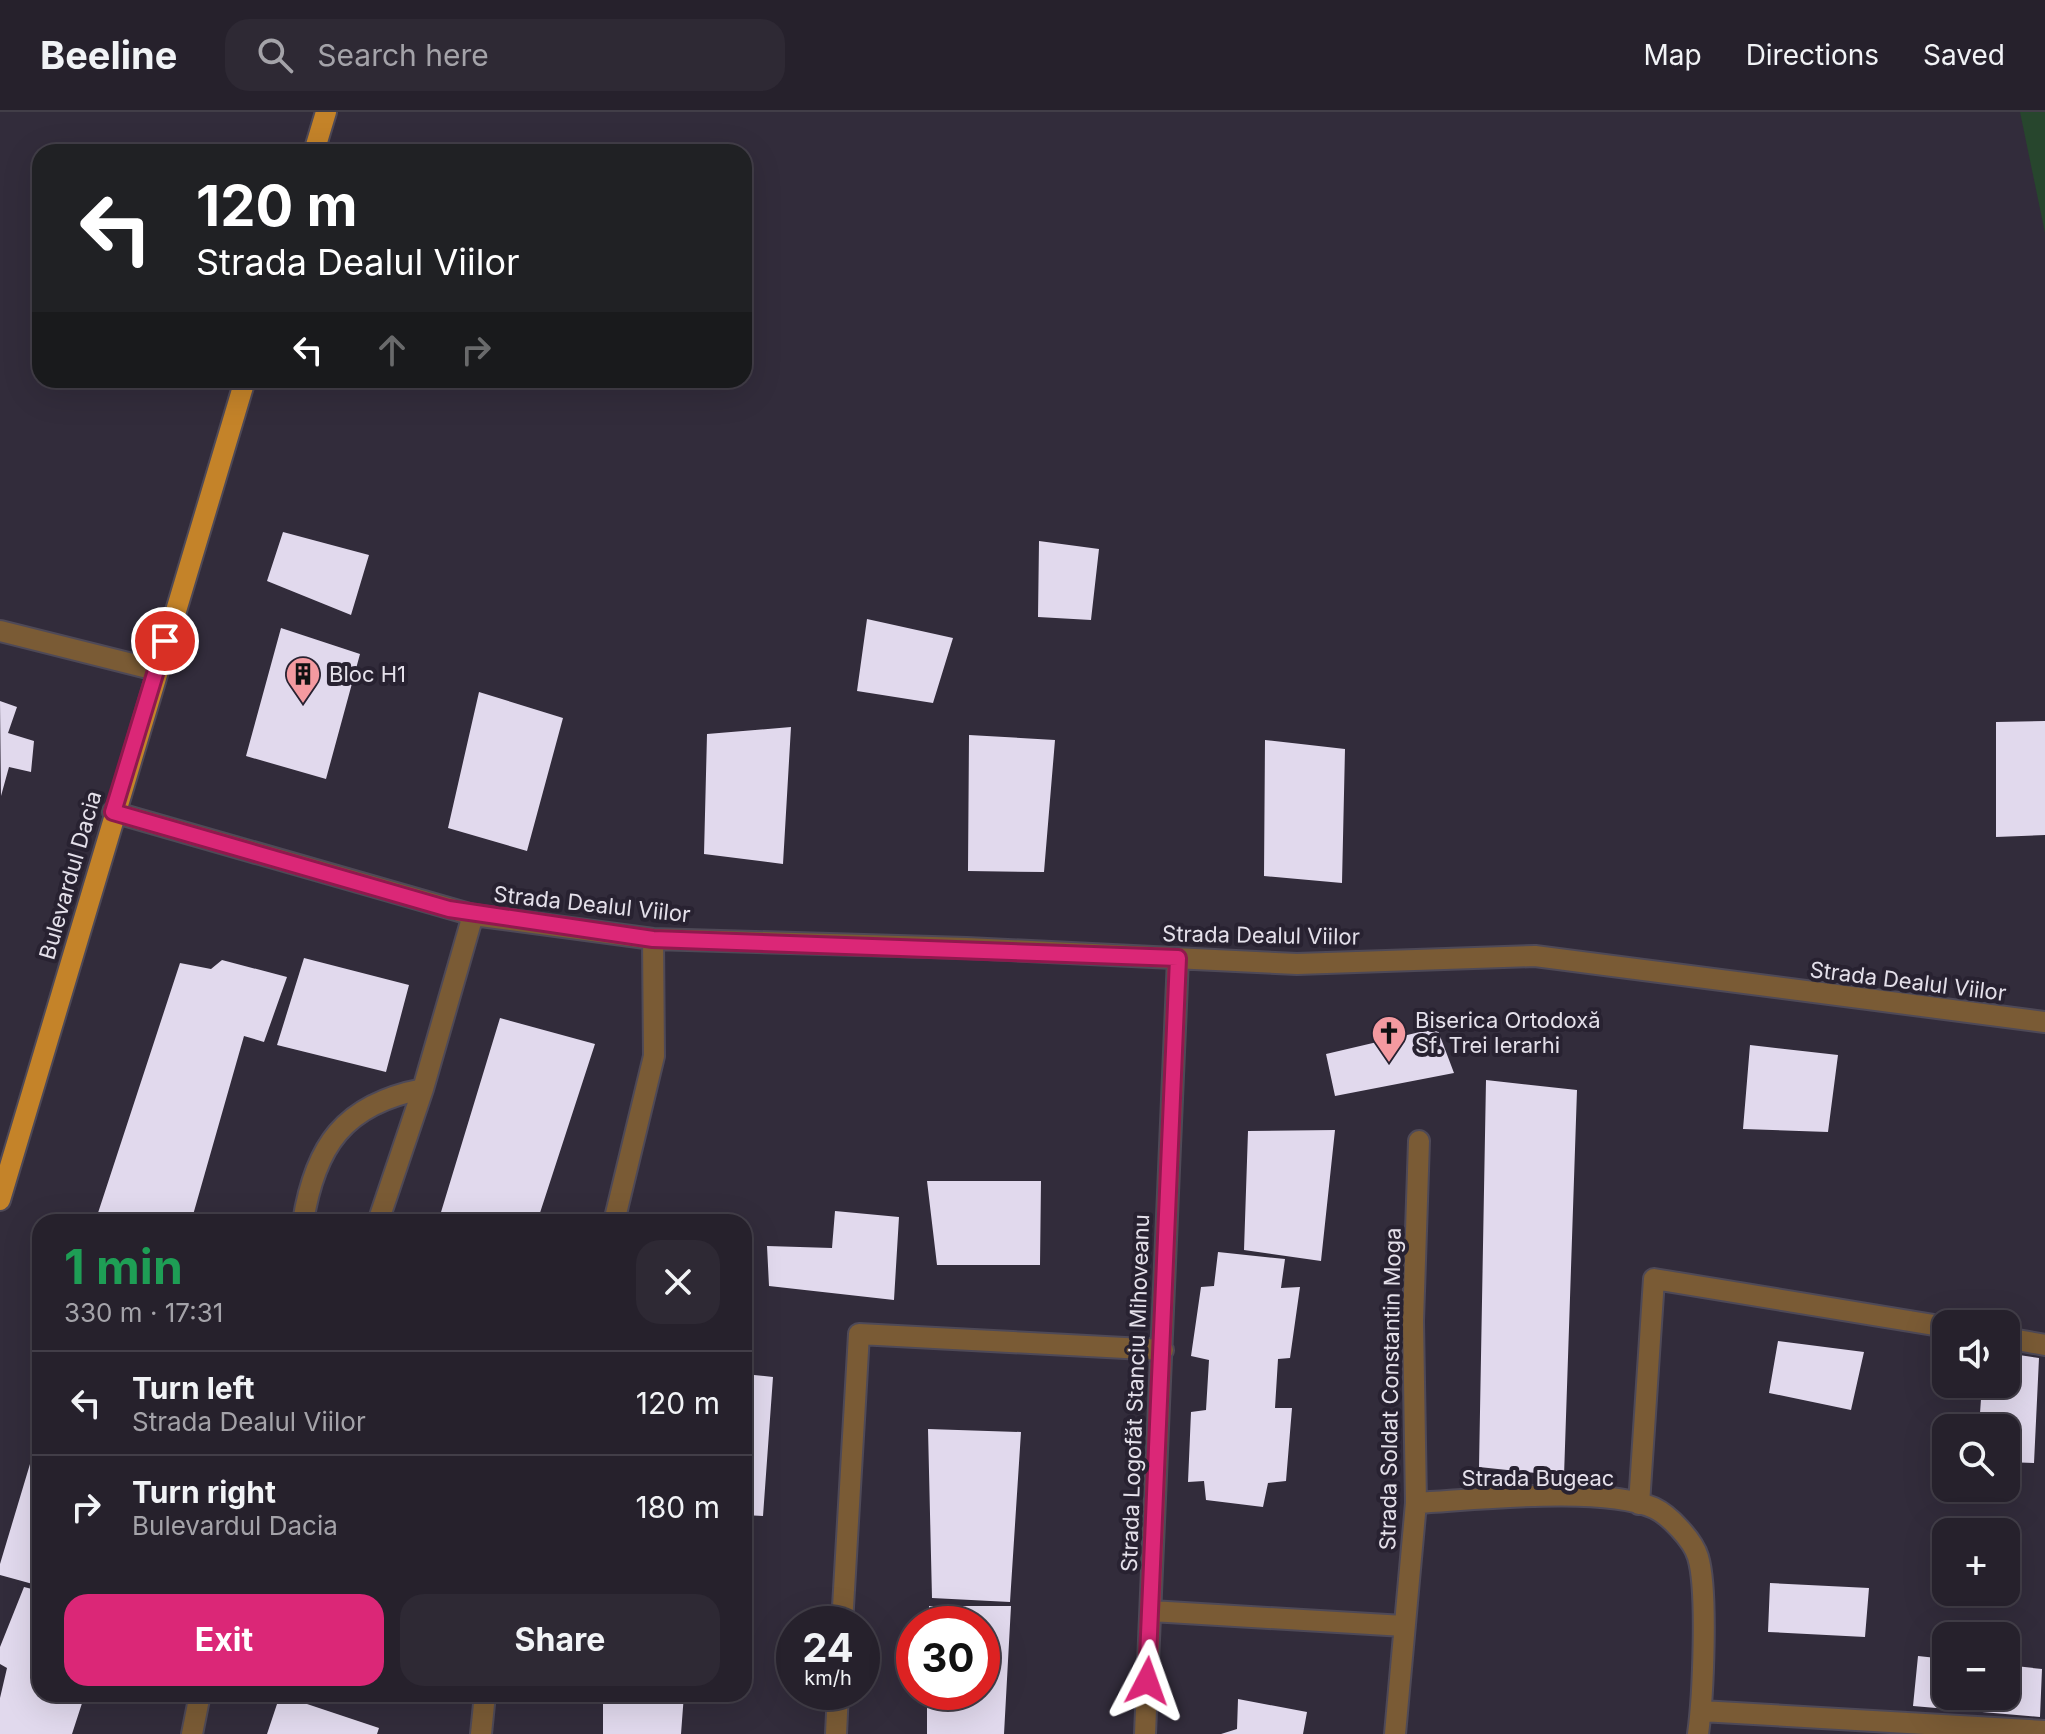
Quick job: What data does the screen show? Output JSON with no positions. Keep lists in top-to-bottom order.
{
  "streets": {
    "main road": ["Bulevardul Dacia"],
    "street": [
      "Strada Dealul Viilor",
      "Strada Soldat Constantin Moga",
      "Strada Logofăt Stanciu Mihoveanu",
      "Strada Bugeac"
    ]
  },
  "crossings": [
    ["Bulevardul Dacia", "Strada Dealul Viilor"],
    ["Strada Dealul Viilor", "Strada Logofăt Stanciu Mihoveanu"],
    ["Strada Soldat Constantin Moga", "Strada Bugeac"]
  ],
  "places": {
    "building": ["Bloc H1"],
    "church": ["Biserica Ortodoxă Sf. Trei Ierarhi"]
  },
  "page": {
    "header": "Beeline",
    "search": "Search here",
    "nav": ["Map", "Directions", "Saved"],
    "turn": ["120 m", "Strada Dealul Viilor"],
    "heading": ["1 min", "330 m · 17:31"],
    "map_buttons": ["+", "−"],
    "list": [
      {
        "name": "Turn left",
        "note": "Strada Dealul Viilor",
        "value": "120 m"
      },
      {
        "name": "Turn right",
        "note": "Bulevardul Dacia",
        "value": "180 m"
      }
    ],
    "buttons": ["Exit", "Share"],
    "speed": "24 km/h",
    "limit": "30"
  }
}
